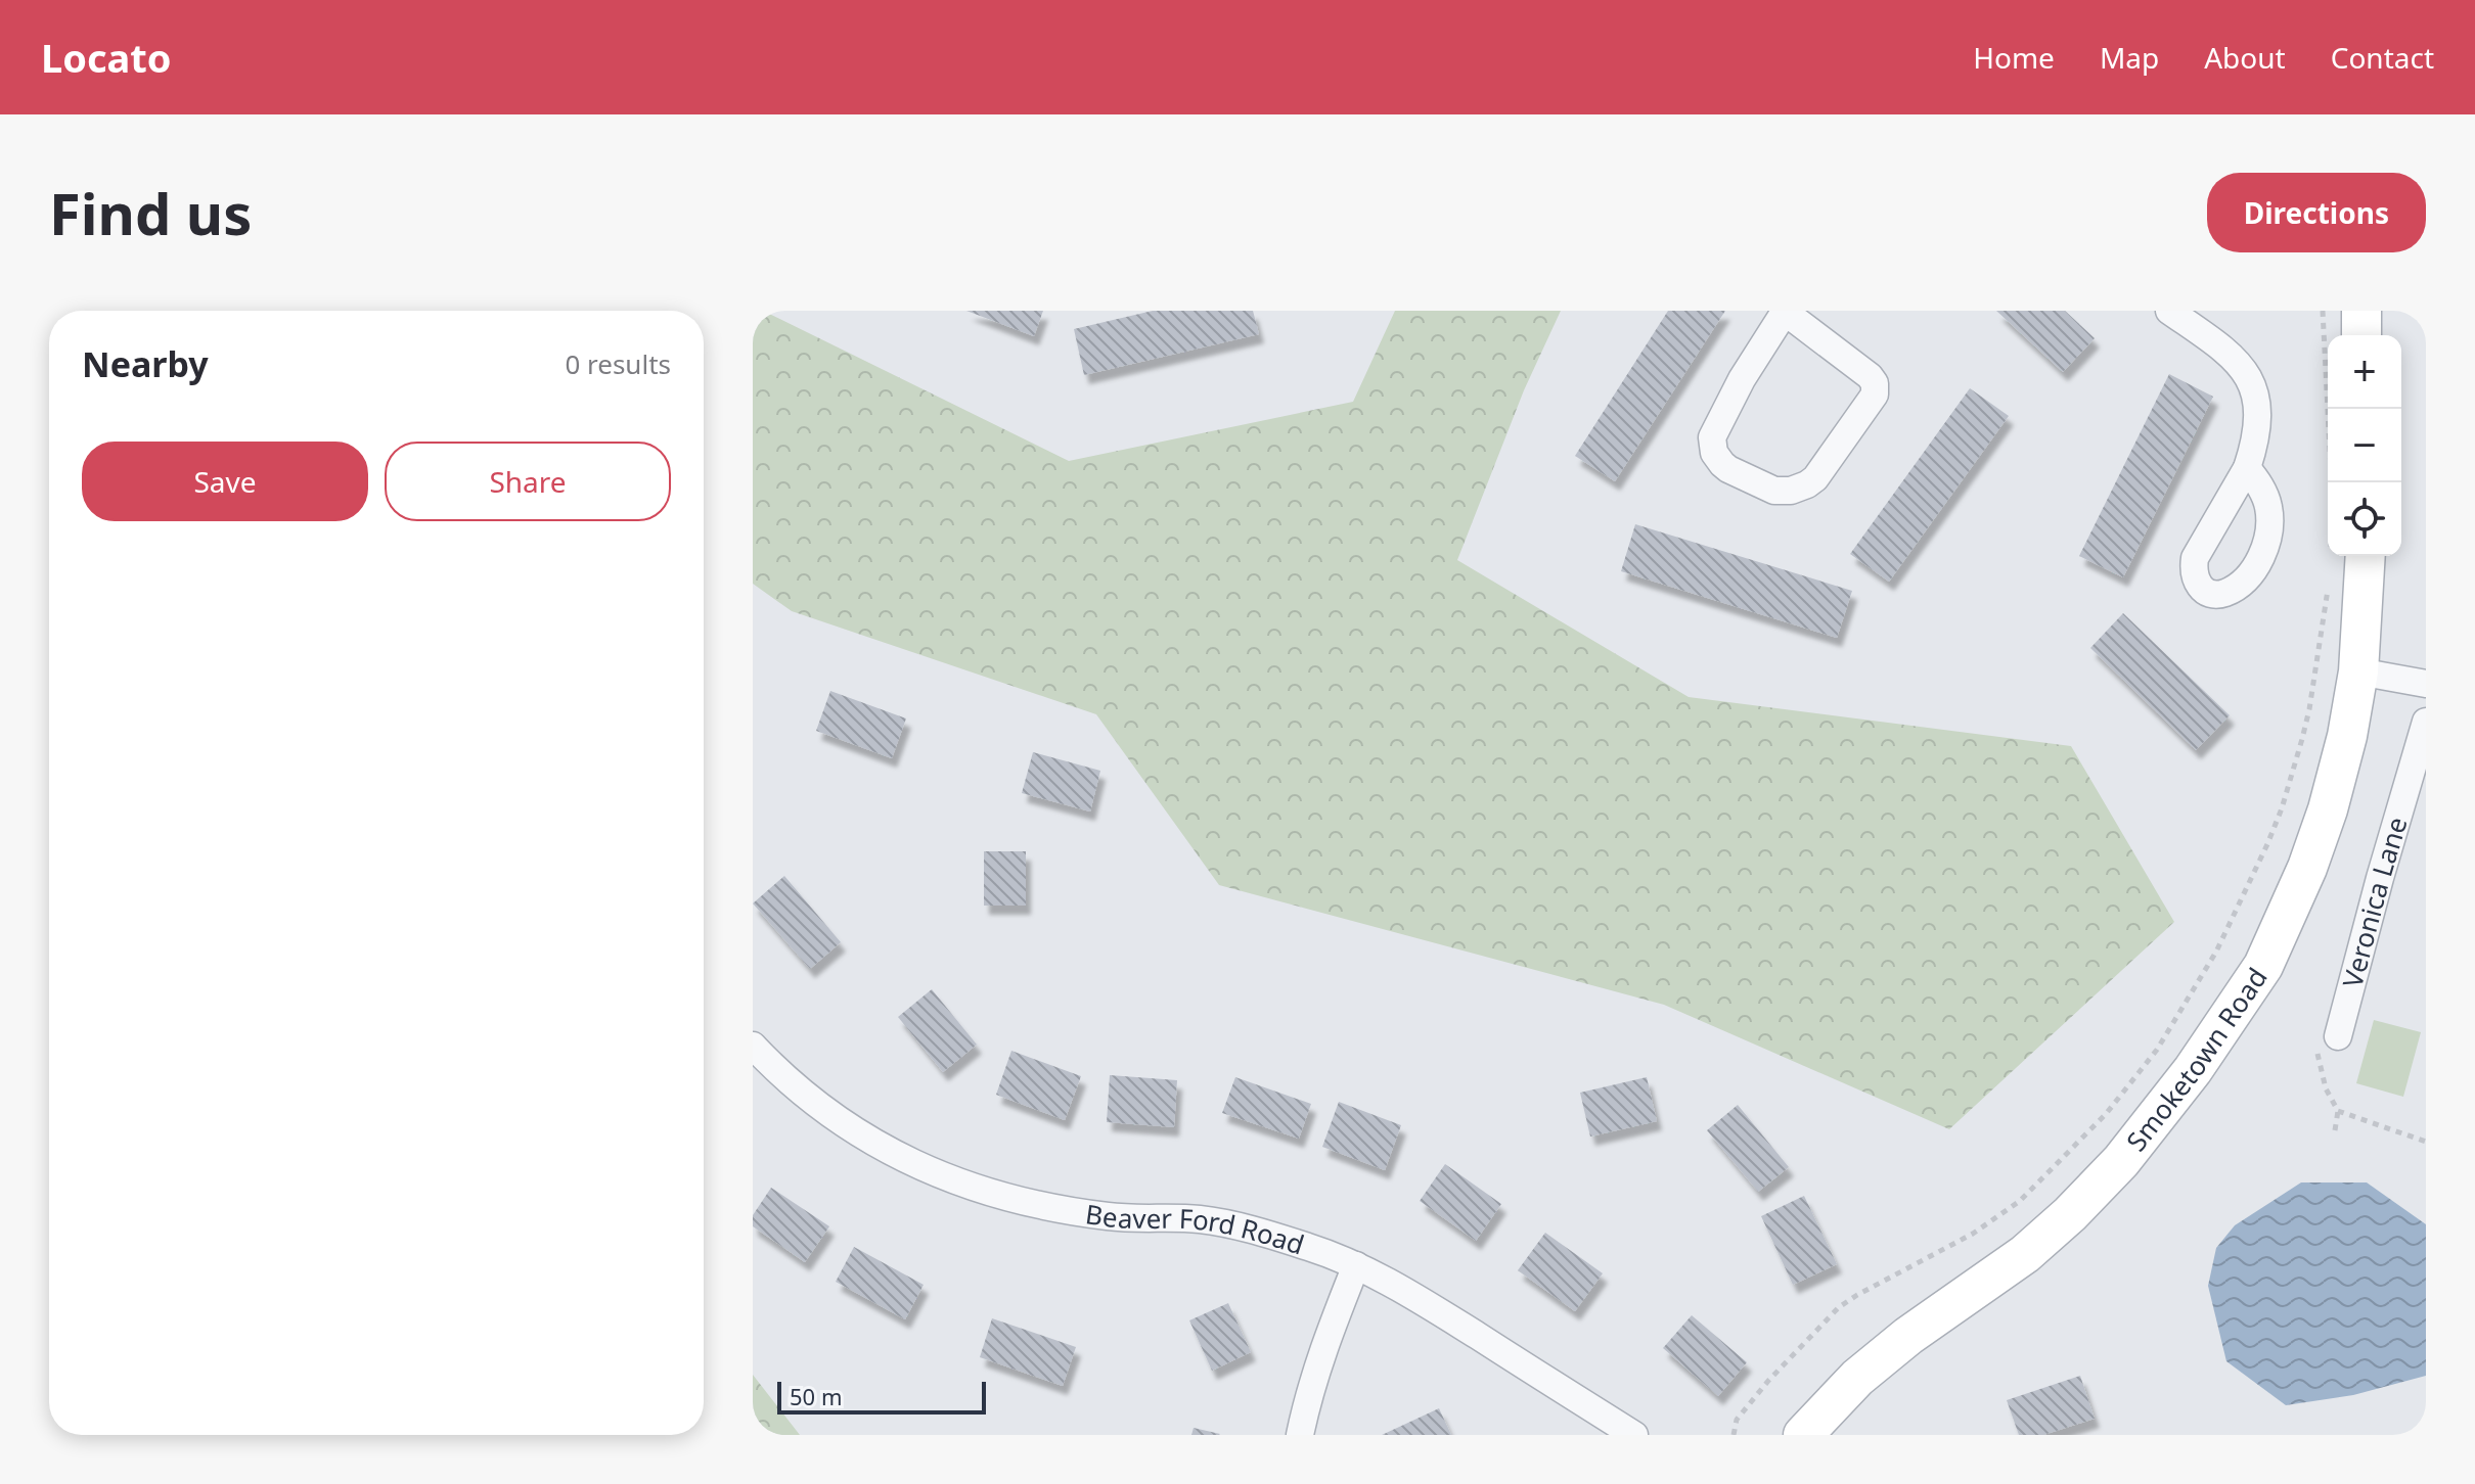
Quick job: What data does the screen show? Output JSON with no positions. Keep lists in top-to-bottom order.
{
  "streets": {
    "main road": ["Smoketown Road"],
    "street": ["Veronica Lane", "Beaver Ford Road"]
  },
  "scale_bar": "50 m",
  "page": {
    "header": "Locato",
    "nav": [
      "Home",
      "Map",
      "About",
      "Contact"
    ],
    "buttons": [
      "Directions",
      ["Save", "Share"]
    ],
    "title": "Find us",
    "heading": ["Nearby", "0 results"],
    "map_buttons": ["+", "−"],
    "scale": "50 m"
  }
}
